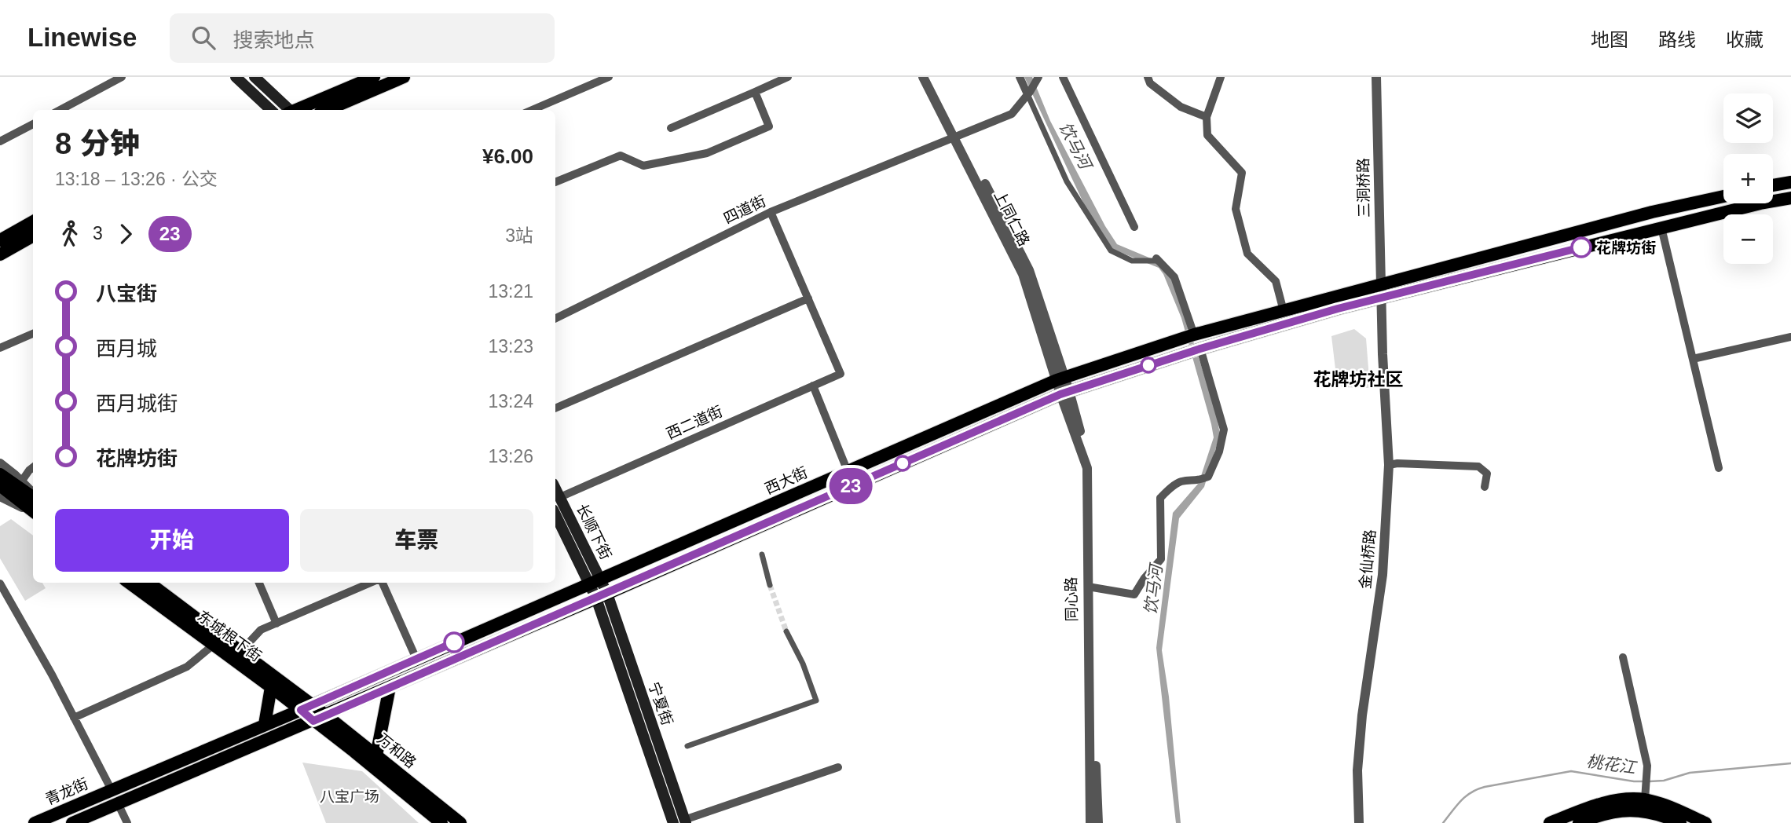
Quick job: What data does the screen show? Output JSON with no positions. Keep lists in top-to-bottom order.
{
  "streets": {
    "main road": [
      "西大街",
      "长顺下街",
      "东城根下街",
      "宁夏街",
      "万和路",
      "青龙街"
    ],
    "street": [
      "三洞桥路",
      "四道街",
      "上同仁路",
      "西二道街",
      "金仙桥路",
      "同心路"
    ]
  },
  "crossings": [
    ["三洞桥路", "西大街"],
    ["三洞桥路", "金仙桥路"],
    ["四道街", "上同仁路"],
    ["上同仁路", "西大街"],
    ["上同仁路", "同心路"],
    ["西二道街", "长顺下街"],
    ["西大街", "长顺下街"],
    ["西大街", "金仙桥路"],
    ["西大街", "同心路"],
    ["西大街", "东城根下街"],
    ["西大街", "宁夏街"],
    ["西大街", "万和路"],
    ["西大街", "青龙街"],
    ["长顺下街", "宁夏街"],
    ["东城根下街", "万和路"],
    ["东城根下街", "青龙街"],
    ["万和路", "青龙街"]
  ],
  "districts": ["花牌坊社区"],
  "water": ["饮马河", "桃花江"],
  "parks": ["八宝广场"],
  "places": ["花牌坊街"],
  "lines": ["bus line 23"],
  "page": {
    "header": "Linewise",
    "search": "搜索地点",
    "nav": ["地图", "路线", "收藏"],
    "on_map": "23",
    "map_buttons": ["+", "−"],
    "heading": ["8 分钟", "13:18 – 13:26 · 公交", "¥6.00"],
    "legs": ["3", "23", "3站"],
    "list": [
      {
        "name": "八宝街",
        "value": "13:21"
      },
      {
        "name": "西月城",
        "value": "13:23"
      },
      {
        "name": "西月城街",
        "value": "13:24"
      },
      {
        "name": "花牌坊街",
        "value": "13:26"
      }
    ],
    "buttons": ["开始", "车票"]
  }
}
